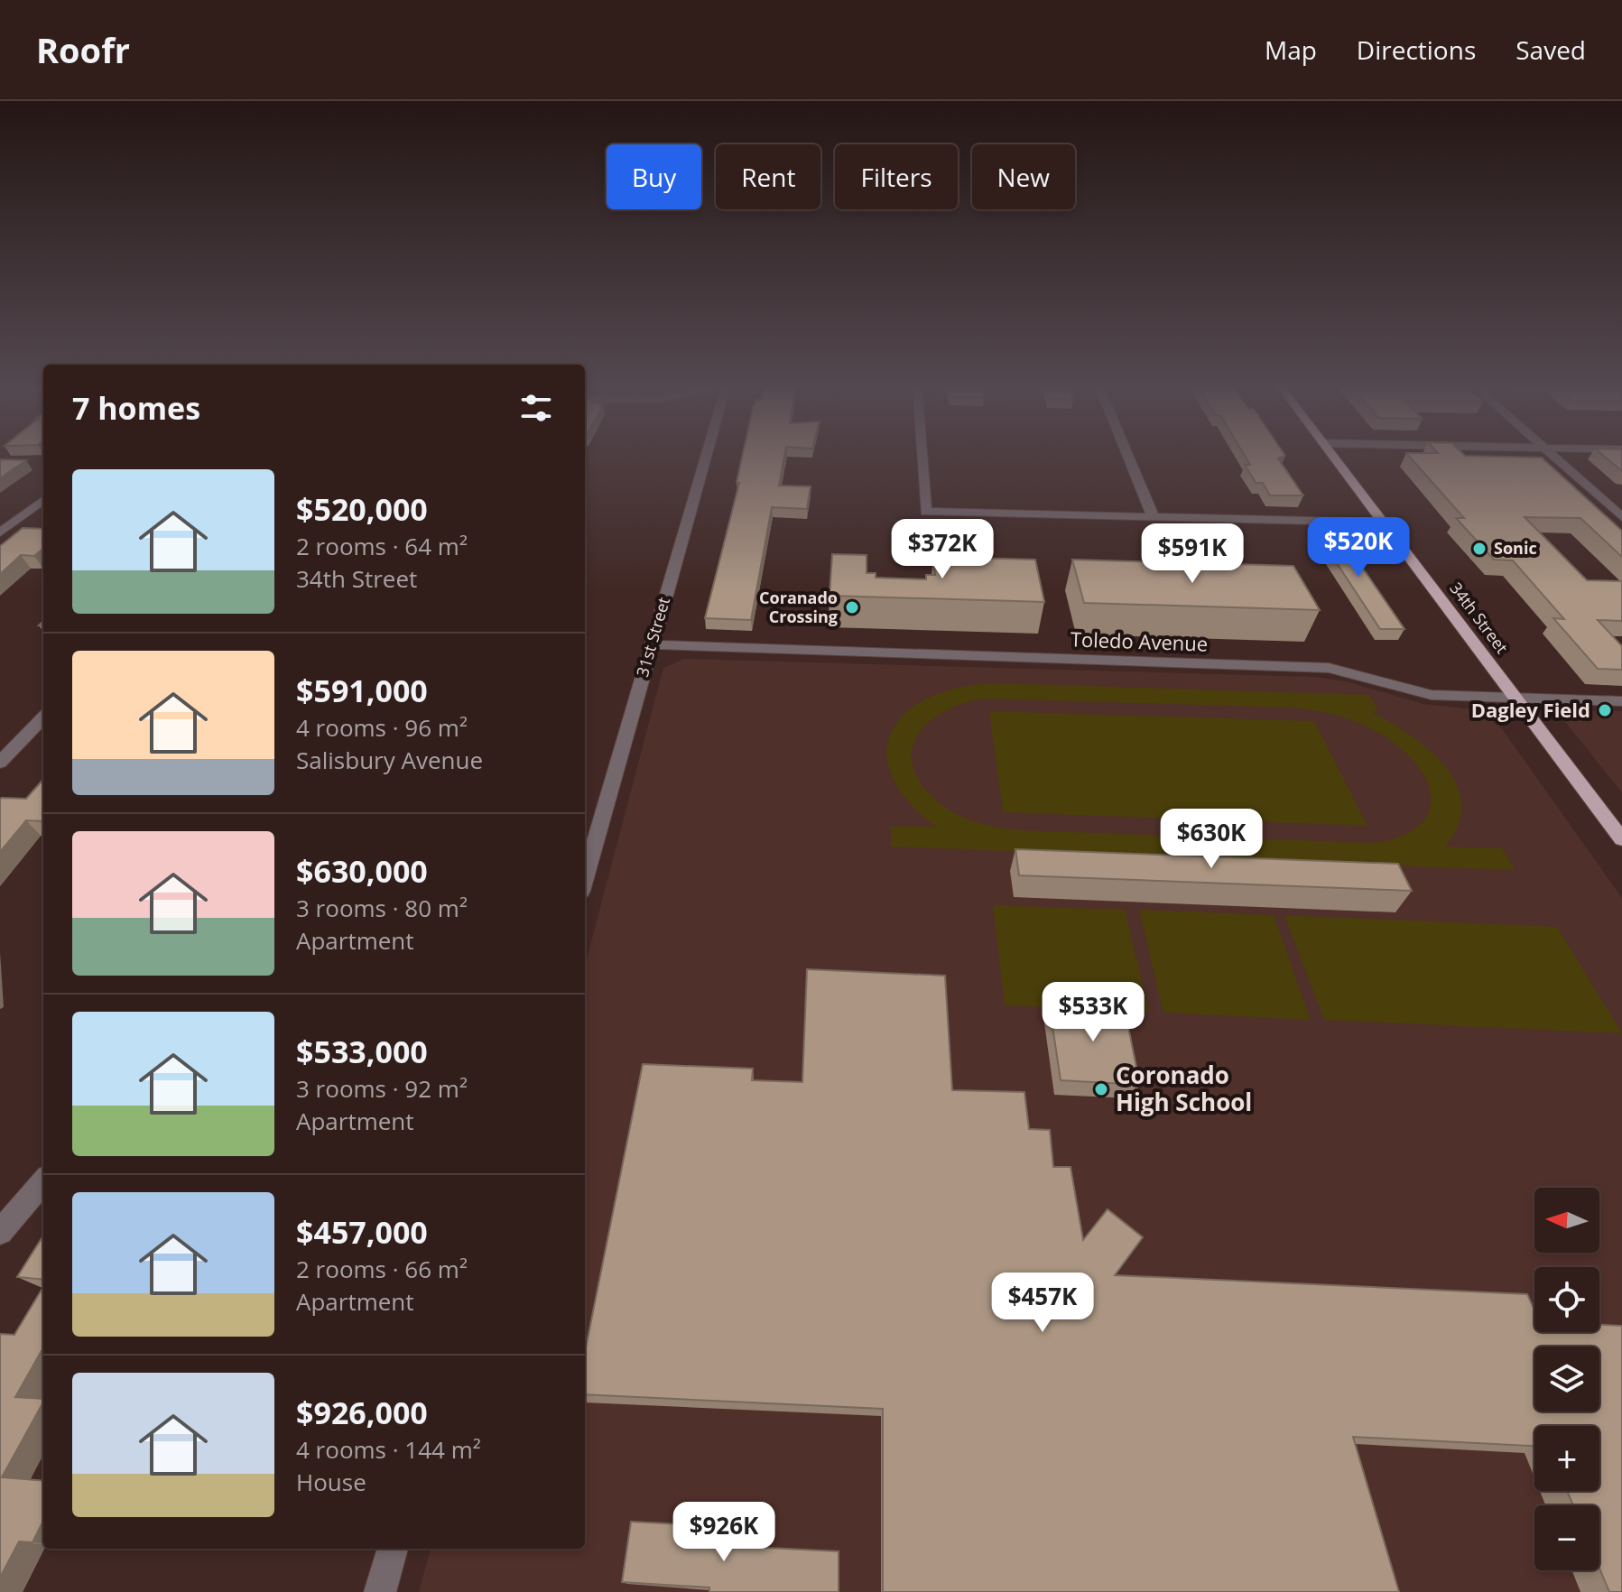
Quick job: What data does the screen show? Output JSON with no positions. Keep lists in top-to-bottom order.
{
  "streets": {
    "main road": ["34th Street"],
    "street": ["31st Street", "Toledo Avenue"]
  },
  "crossings": [
    ["34th Street", "Toledo Avenue"],
    ["31st Street", "Toledo Avenue"]
  ],
  "places": [
    "Sonic",
    "Coranado Crossing",
    "Dagley Field",
    "Coronado High School"
  ],
  "north": "left",
  "page": {
    "header": "Roofr",
    "nav": ["Map", "Directions", "Saved"],
    "chip": [
      "Buy",
      "Rent",
      "Filters",
      "New"
    ],
    "heading": "7 homes",
    "list": [
      {
        "name": "$520,000",
        "note": "2 rooms · 64 m² · 34th Street"
      },
      {
        "name": "$591,000",
        "note": "4 rooms · 96 m² · Salisbury Avenue"
      },
      {
        "name": "$630,000",
        "note": "3 rooms · 80 m² · Apartment"
      },
      {
        "name": "$533,000",
        "note": "3 rooms · 92 m² · Apartment"
      },
      {
        "name": "$457,000",
        "note": "2 rooms · 66 m² · Apartment"
      },
      {
        "name": "$926,000",
        "note": "4 rooms · 144 m² · House"
      }
    ],
    "price": [
      "$520K",
      "$372K",
      "$591K",
      "$630K",
      "$533K",
      "$457K",
      "$926K"
    ],
    "map_buttons": ["+", "−"]
  }
}
